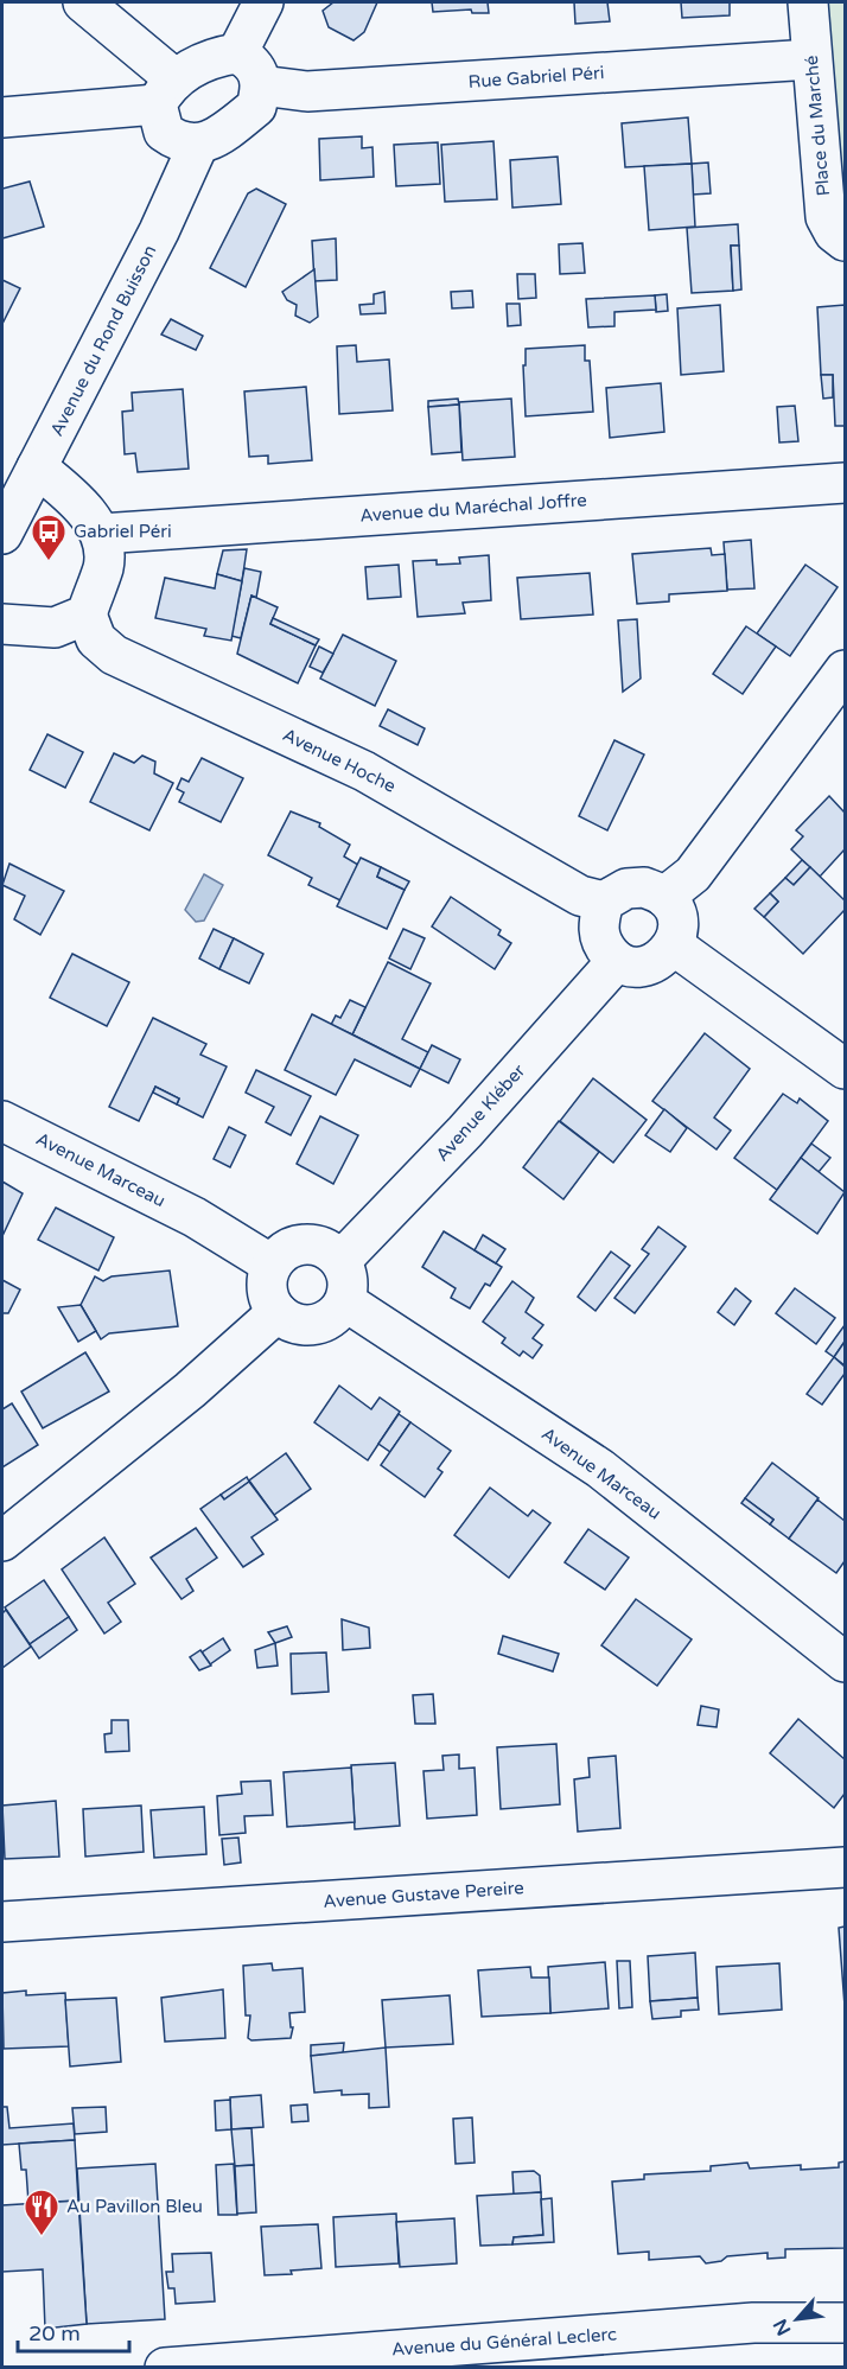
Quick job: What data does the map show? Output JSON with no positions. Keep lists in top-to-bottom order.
{
  "streets": {
    "street": [
      "Rue Gabriel Péri",
      "Place du Marché",
      "Avenue du Rond Buisson",
      "Avenue du Maréchal Joffre",
      "Avenue Hoche",
      "Avenue Kléber",
      "Avenue Marceau",
      "Avenue Gustave Pereire",
      "Avenue du Général Leclerc"
    ]
  },
  "crossings": [
    ["Rue Gabriel Péri", "Place du Marché"],
    ["Rue Gabriel Péri", "Avenue du Rond Buisson"],
    ["Avenue Hoche", "Avenue Kléber"],
    ["Avenue Kléber", "Avenue Marceau"]
  ],
  "places": {
    "bus stop": ["Gabriel Péri"],
    "restaurant": ["Au Pavillon Bleu"]
  },
  "scale_bar": "20 m",
  "north": "bottom left"
}
